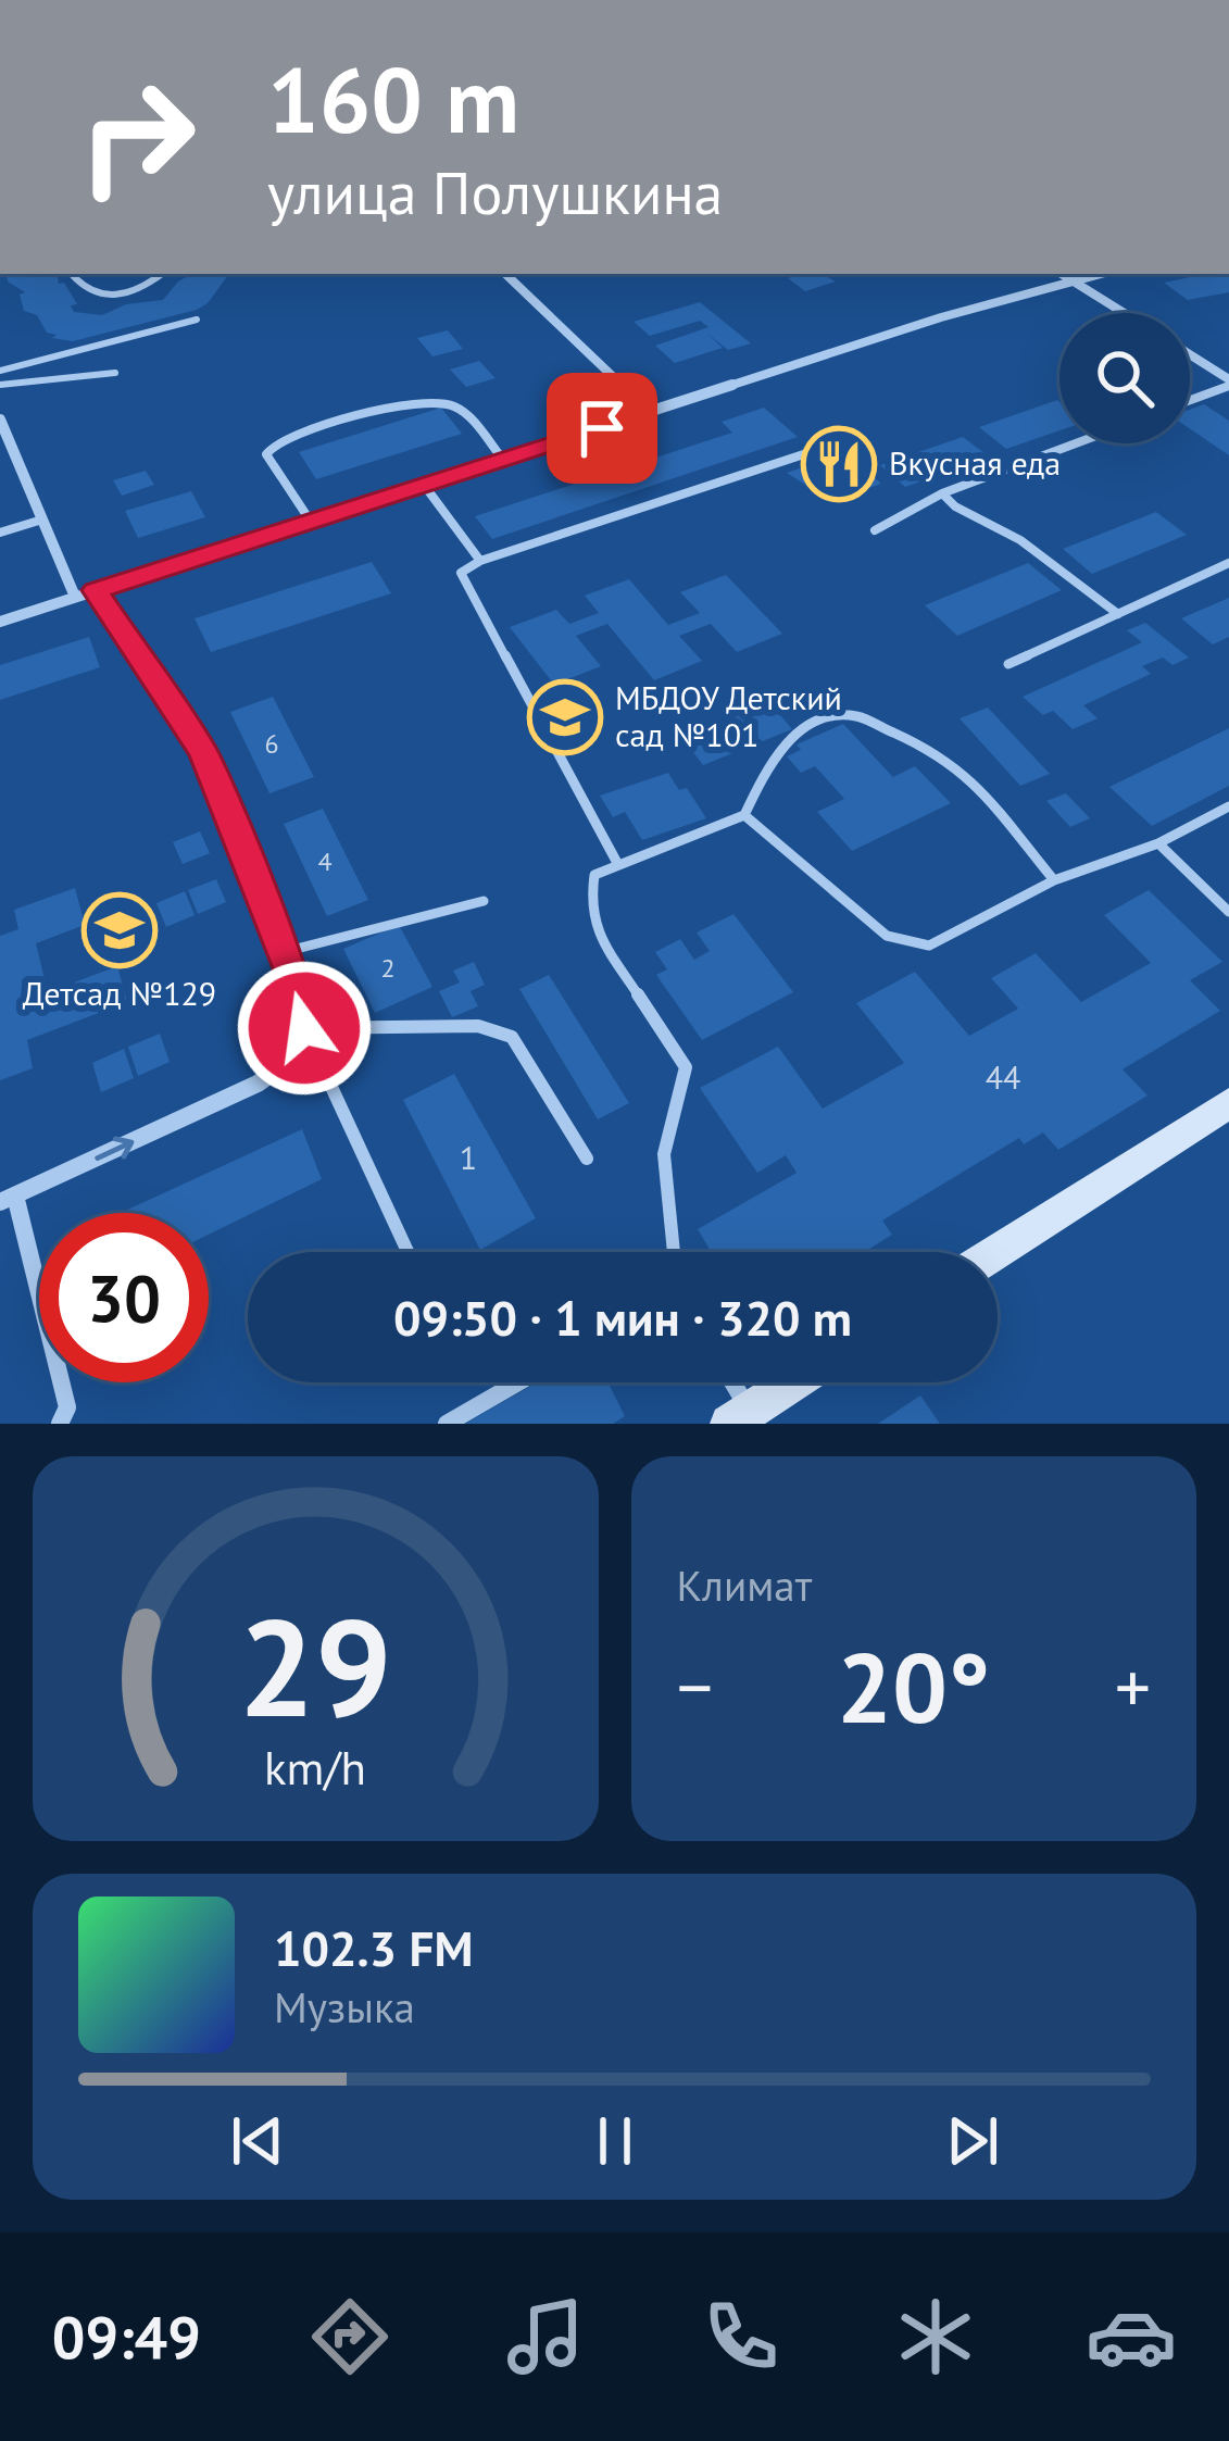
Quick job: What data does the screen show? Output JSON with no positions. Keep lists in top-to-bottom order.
{
  "places": {
    "restaurant": ["Вкусная еда"],
    "school or university": ["МБДОУ Детский сад №101", "Детсад №129"]
  },
  "house_numbers": [
    "6",
    "4",
    "2",
    "44",
    "1"
  ],
  "page": {
    "turn": ["160 m", "улица Полушкина"],
    "limit": "30",
    "trip": "09:50 · 1 мин · 320 m",
    "tile": "Климат",
    "heat": ["−", "20°", "+"],
    "song": ["102.3 FM", "Музыка"],
    "tabs": "09:49",
    "gauge": ["29", "km/h"]
  }
}
